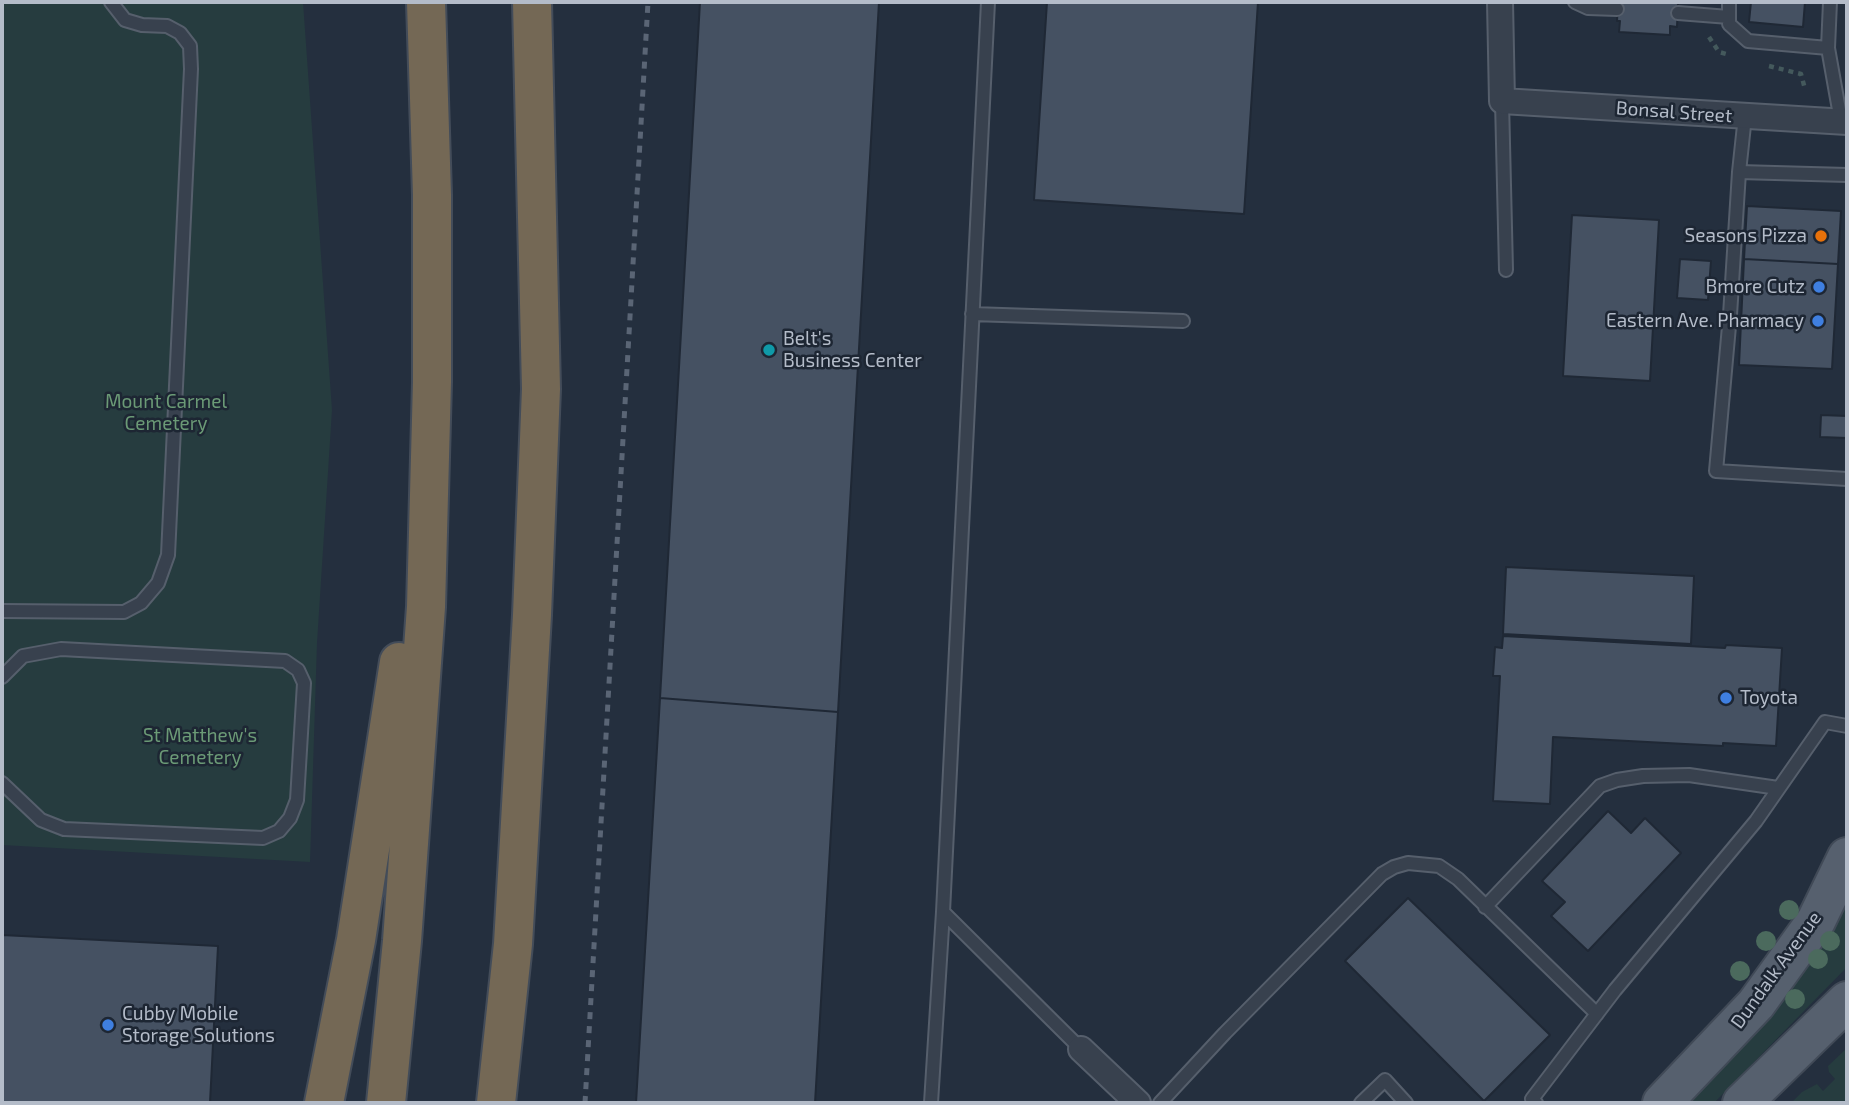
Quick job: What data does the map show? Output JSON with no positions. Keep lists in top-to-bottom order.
{
  "streets": {
    "main road": ["Dundalk Avenue"],
    "street": ["Bonsal Street"]
  },
  "parks": ["Mount Carmel Cemetery", "St Matthew's Cemetery"],
  "places": [
    "Seasons Pizza",
    "Bmore Cutz",
    "Eastern Ave. Pharmacy",
    "Belt's Business Center",
    "Toyota",
    "Cubby Mobile Storage Solutions"
  ]
}
